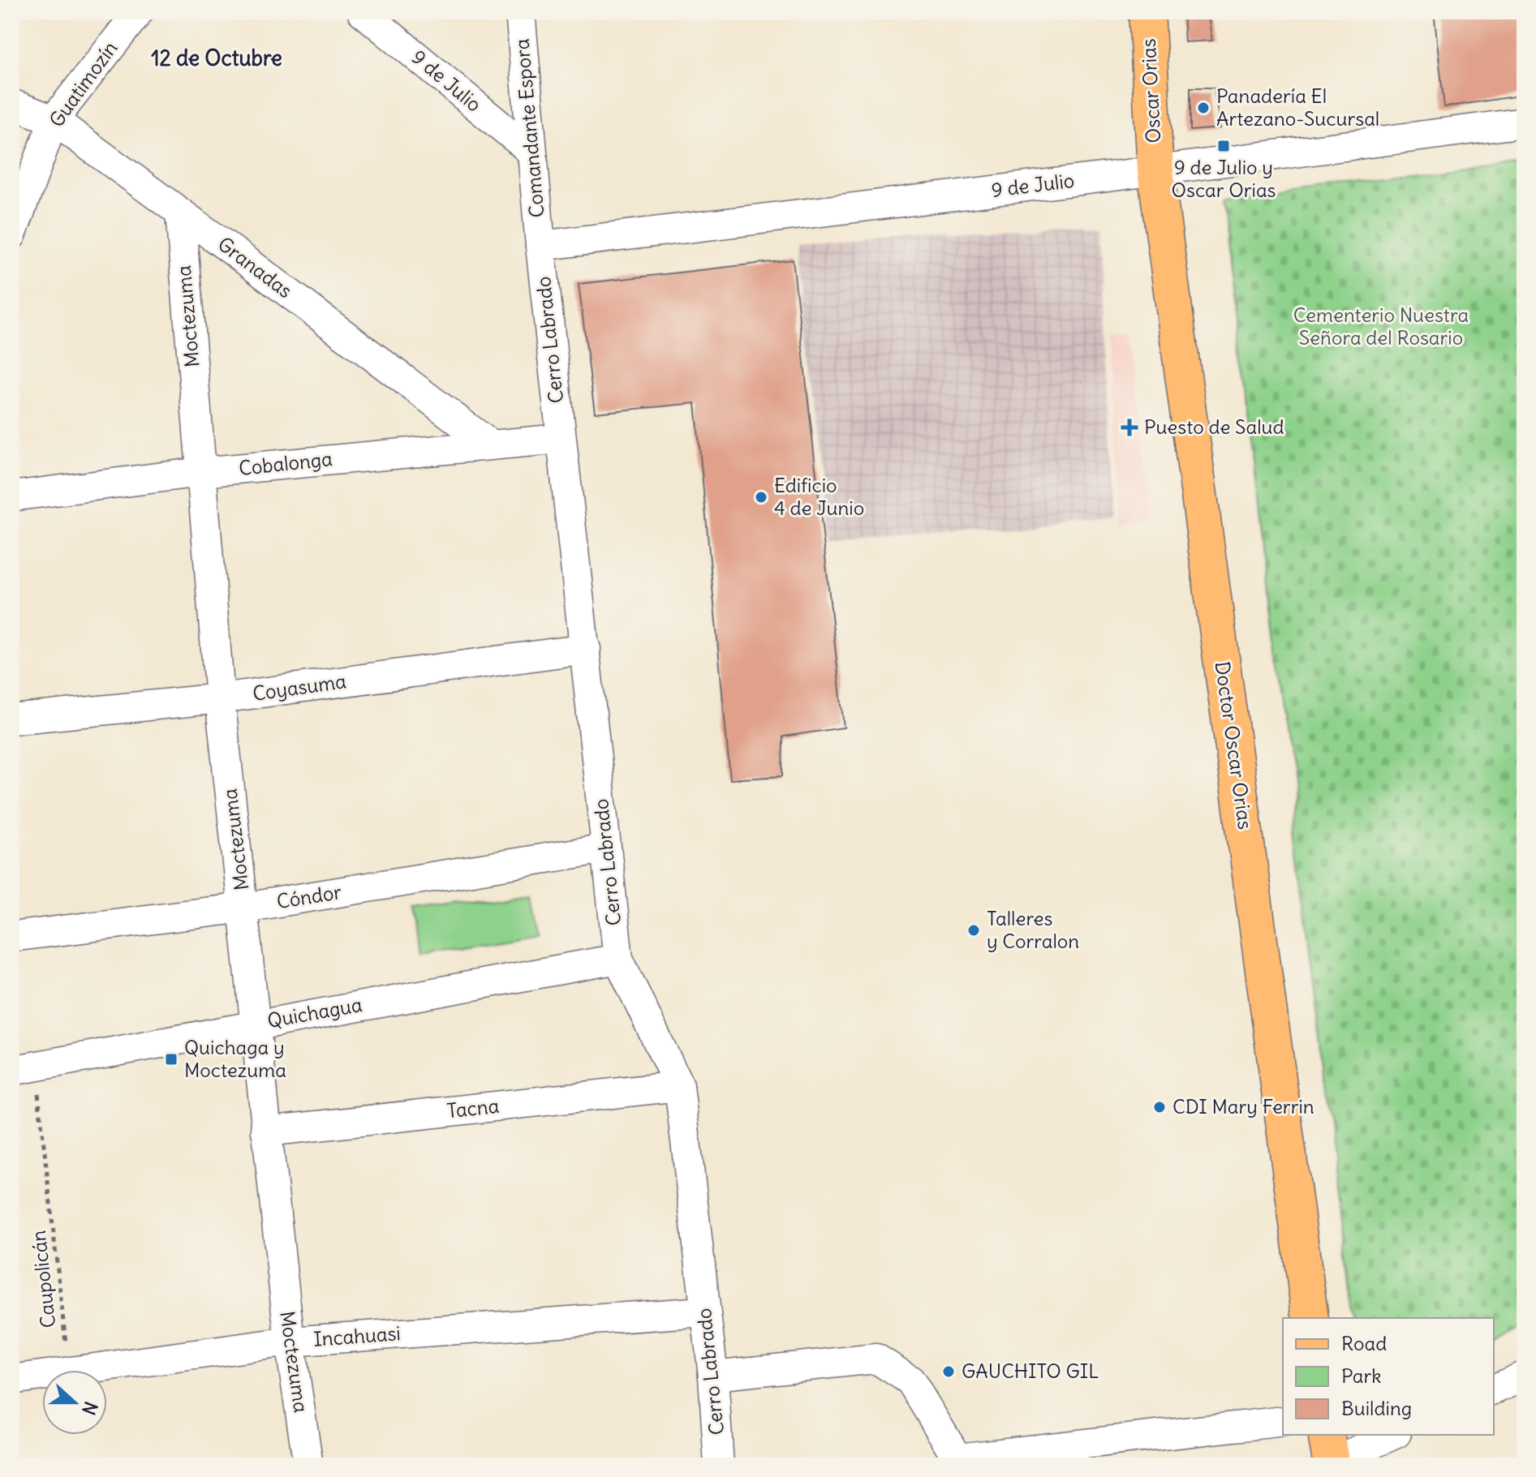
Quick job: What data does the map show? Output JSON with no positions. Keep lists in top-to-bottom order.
{
  "streets": {
    "main road": ["Oscar Orias", "Doctor Oscar Orias"],
    "street": [
      "9 de Julio",
      "Guatimozín",
      "Comandante Espora",
      "Granadas",
      "Moctezuma",
      "Cerro Labrado",
      "Cobalonga",
      "Coyasuma",
      "Cóndor",
      "Quichagua",
      "Tacna",
      "Incahuasi"
    ],
    "path": ["Caupolicán"]
  },
  "crossings": [
    ["9 de Julio", "Oscar Orias"],
    ["9 de Julio", "Comandante Espora"],
    ["9 de Julio", "Cerro Labrado"],
    ["9 de Julio", "Doctor Oscar Orias"],
    ["Guatimozín", "Granadas"],
    ["Oscar Orias", "Doctor Oscar Orias"],
    ["Comandante Espora", "Cerro Labrado"],
    ["Granadas", "Moctezuma"],
    ["Granadas", "Cobalonga"],
    ["Moctezuma", "Cobalonga"],
    ["Moctezuma", "Coyasuma"],
    ["Moctezuma", "Cóndor"],
    ["Moctezuma", "Quichagua"],
    ["Moctezuma", "Tacna"],
    ["Moctezuma", "Incahuasi"],
    ["Cerro Labrado", "Cobalonga"],
    ["Cerro Labrado", "Coyasuma"],
    ["Cerro Labrado", "Cóndor"],
    ["Cerro Labrado", "Quichagua"],
    ["Cerro Labrado", "Tacna"],
    ["Cerro Labrado", "Incahuasi"],
    ["Quichagua", "Caupolicán"]
  ],
  "districts": ["12 de Octubre"],
  "parks": ["Cementerio Nuestra Señora del Rosario"],
  "places": {
    "other": [
      "Panadería El Artezano-Sucursal",
      "Edificio 4 de Junio",
      "Talleres y Corralon",
      "CDI Mary Ferrin",
      "GAUCHITO GIL"
    ],
    "transit": ["9 de Julio y Oscar Orias", "Quichaga y Moctezuma"],
    "health": ["Puesto de Salud"]
  },
  "legend": ["Road", "Park", "Building"],
  "north": "right"
}
